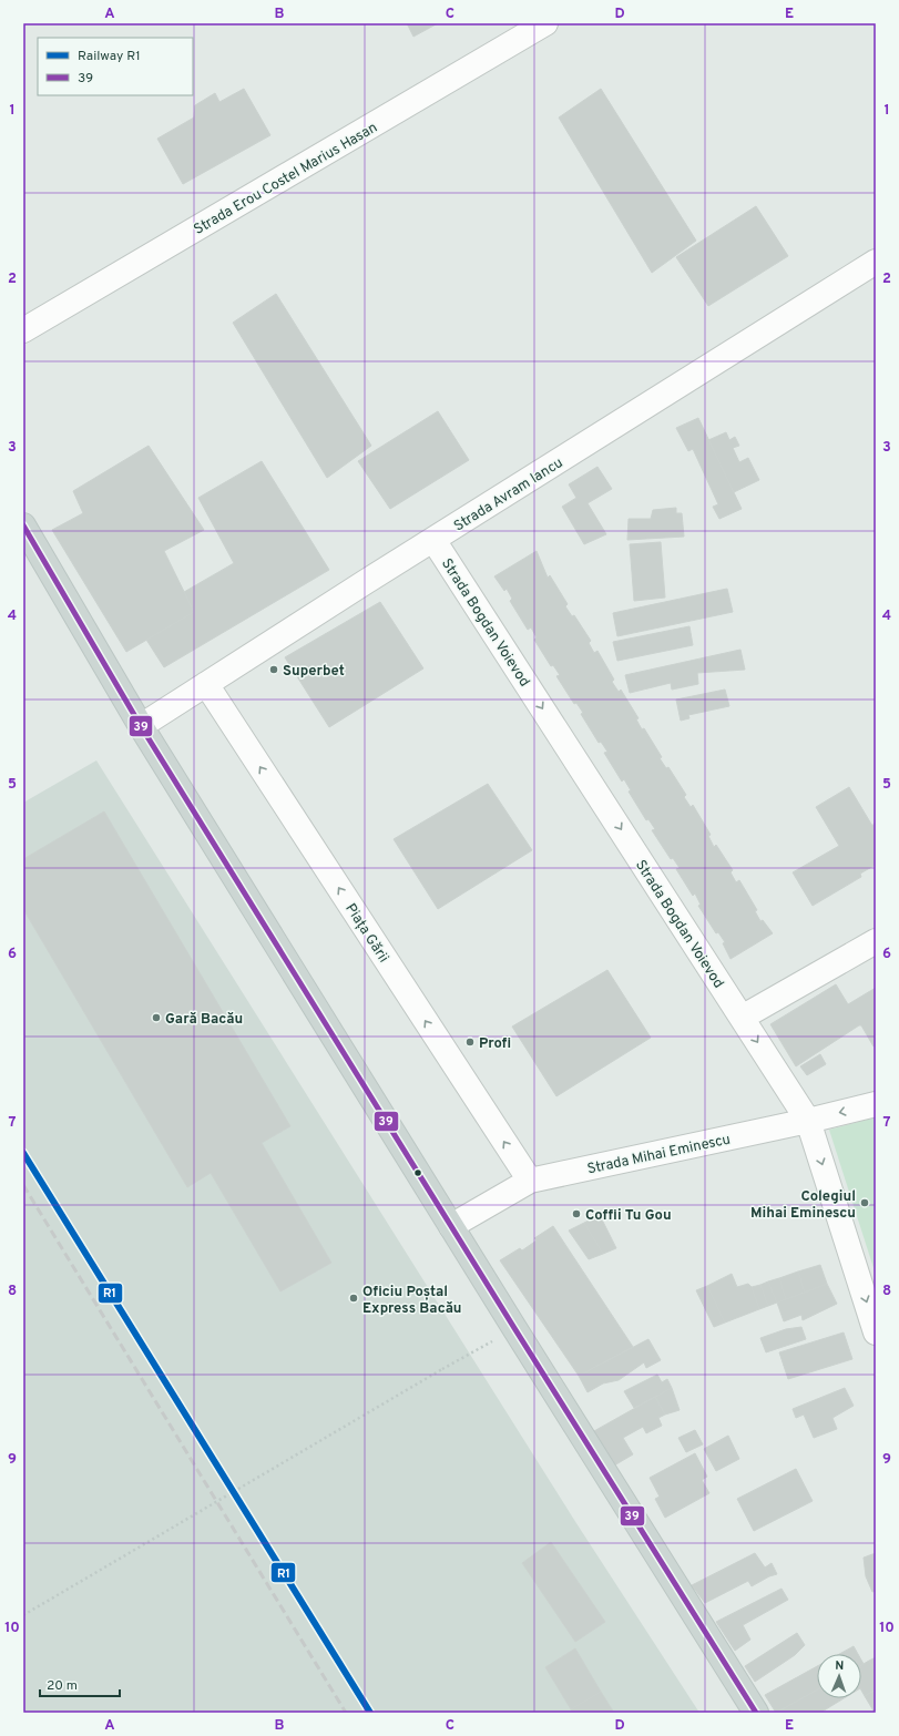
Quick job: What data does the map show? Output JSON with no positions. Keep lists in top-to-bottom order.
{
  "streets": {
    "street": [
      "Strada Erou Costel Marius Hasan",
      "Strada Avram Iancu",
      "Strada Bogdan Voievod",
      "Piața Gării",
      "Strada Mihai Eminescu"
    ]
  },
  "crossings": [
    ["Strada Avram Iancu", "Strada Bogdan Voievod"],
    ["Strada Avram Iancu", "Piața Gării"],
    ["Strada Bogdan Voievod", "Strada Mihai Eminescu"],
    ["Piața Gării", "Strada Mihai Eminescu"]
  ],
  "one_way": ["Strada Bogdan Voievod", "Piața Gării"],
  "places": [
    "Superbet",
    "Gară Bacău",
    "Profi",
    "Colegiul Mihai Eminescu",
    "Coffii Tu Gou",
    "Oficiu Poștal Express Bacău"
  ],
  "lines": ["transit line 39", "rail line R1"],
  "legend": ["Railway R1", "39"],
  "scale_bar": "20 m",
  "north": "top",
  "grid": {
    "columns": [
      "A",
      "B",
      "C",
      "D",
      "E"
    ],
    "rows": [
      "1",
      "2",
      "3",
      "4",
      "5",
      "6",
      "7",
      "8",
      "9",
      "10"
    ]
  }
}
